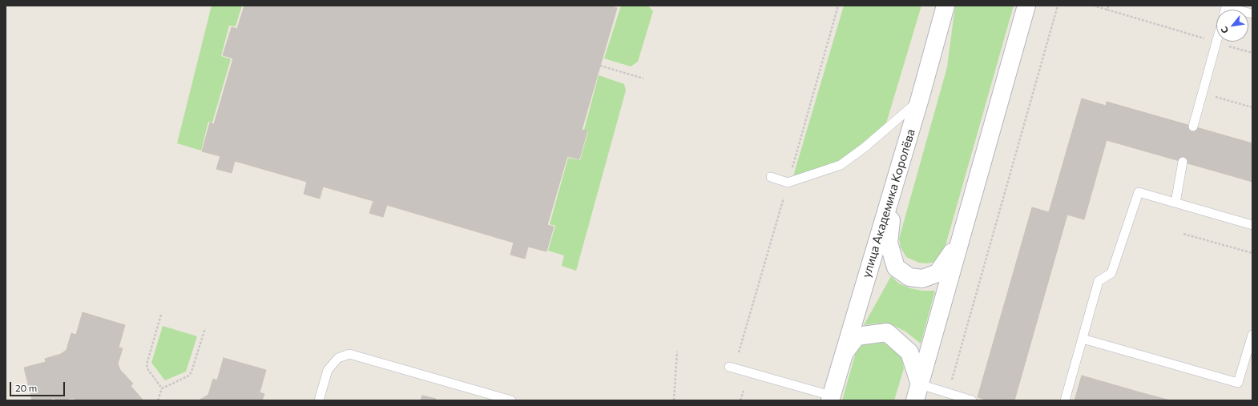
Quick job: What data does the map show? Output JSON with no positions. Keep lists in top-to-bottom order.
{
  "streets": {
    "street": ["улица Академика Королёва"]
  },
  "scale_bar": "20 m",
  "north": "bottom left"
}
